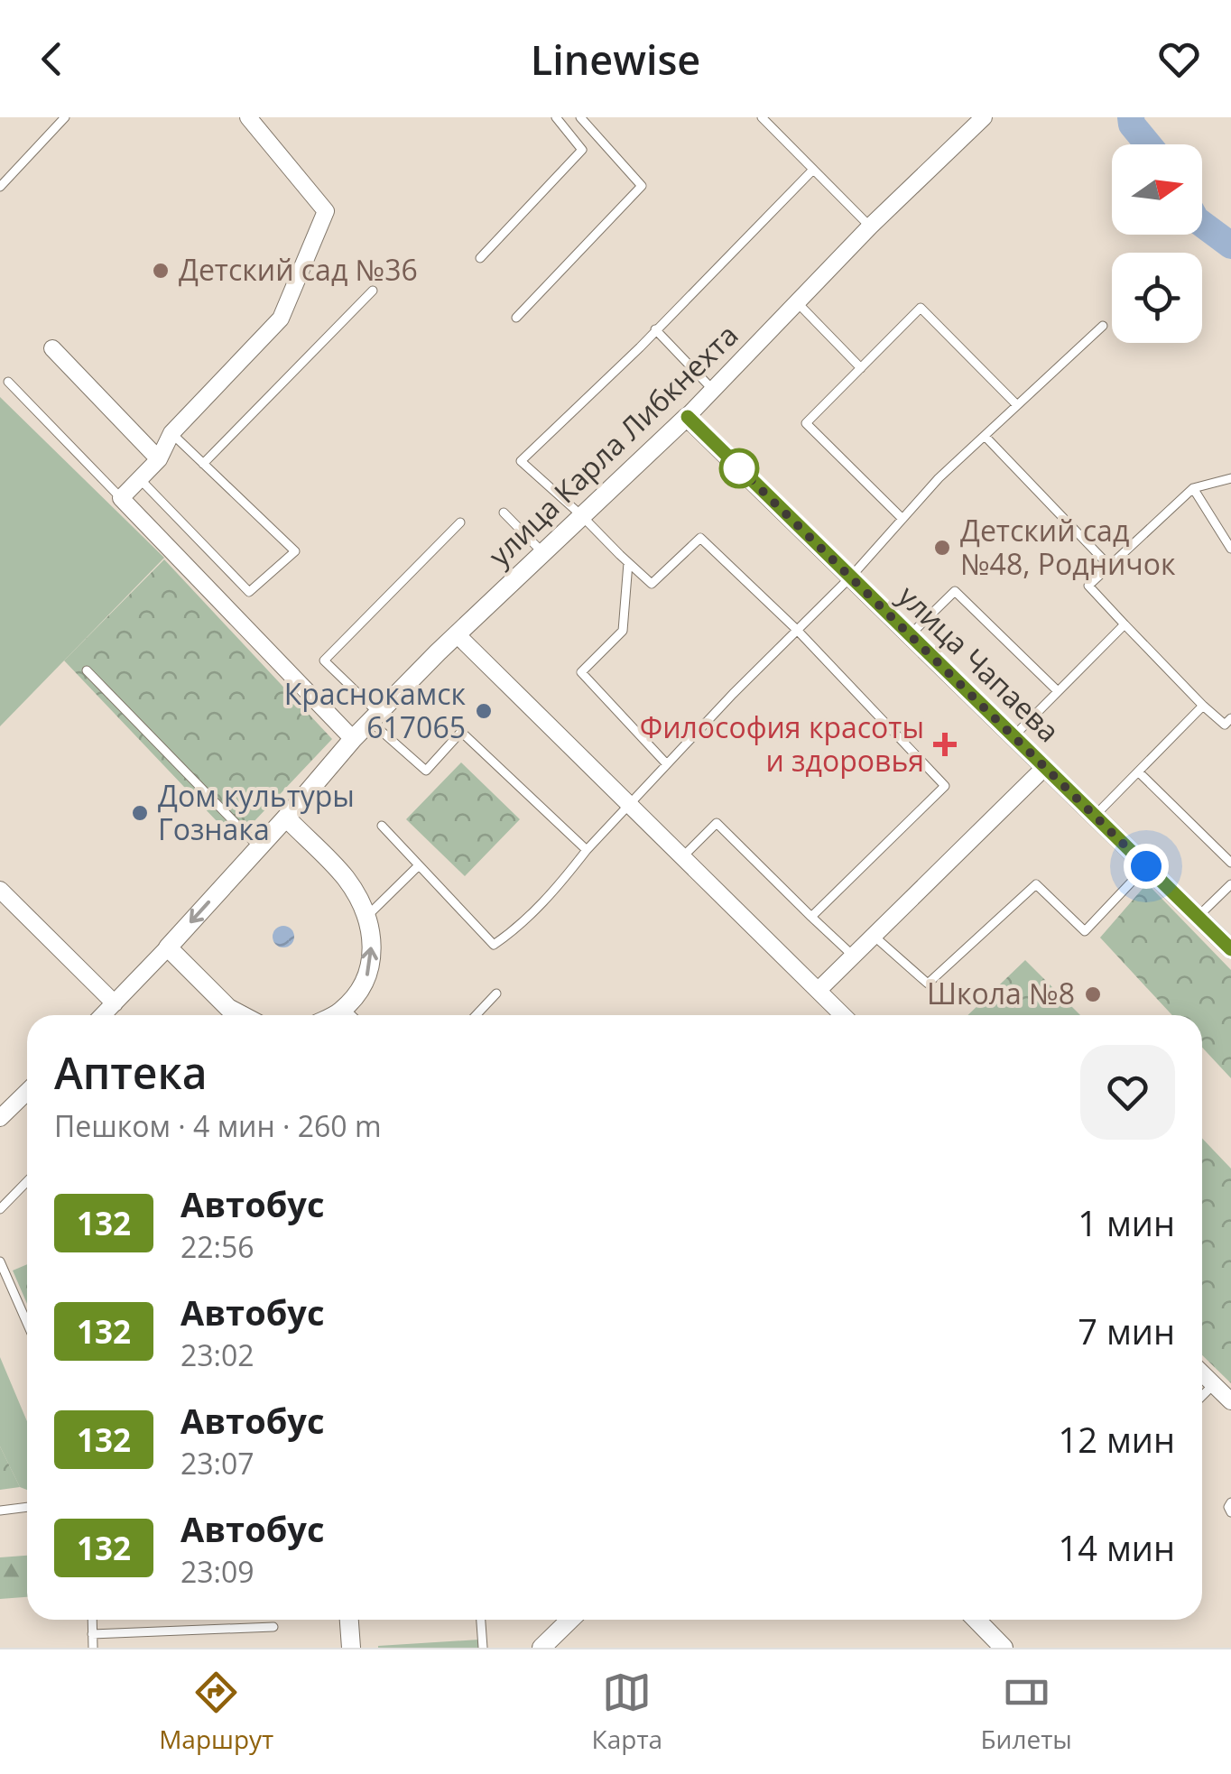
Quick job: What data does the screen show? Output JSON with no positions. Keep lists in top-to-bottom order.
{
  "streets": {
    "street": ["улица Карла Либкнехта", "улица Чапаева"]
  },
  "crossings": [
    ["улица Карла Либкнехта", "улица Чапаева"]
  ],
  "places": {
    "other": [
      "Детский сад №36",
      "Детский сад №48, Родничок",
      "Краснокамск 617065",
      "Дом культуры Гознака",
      "Школа №8"
    ],
    "health": ["Философия красоты и здоровья"]
  },
  "lines": ["bus line 132"],
  "north": "right",
  "page": {
    "header": "Linewise",
    "heading": ["Аптека", "Пешком · 4 мин · 260 m"],
    "list": [
      {
        "mark": "132",
        "name": "Автобус",
        "note": "22:56",
        "value": "1 мин"
      },
      {
        "mark": "132",
        "name": "Автобус",
        "note": "23:02",
        "value": "7 мин"
      },
      {
        "mark": "132",
        "name": "Автобус",
        "note": "23:07",
        "value": "12 мин"
      },
      {
        "mark": "132",
        "name": "Автобус",
        "note": "23:09",
        "value": "14 мин"
      }
    ],
    "tabs": ["Маршрут", "Карта", "Билеты"]
  }
}
